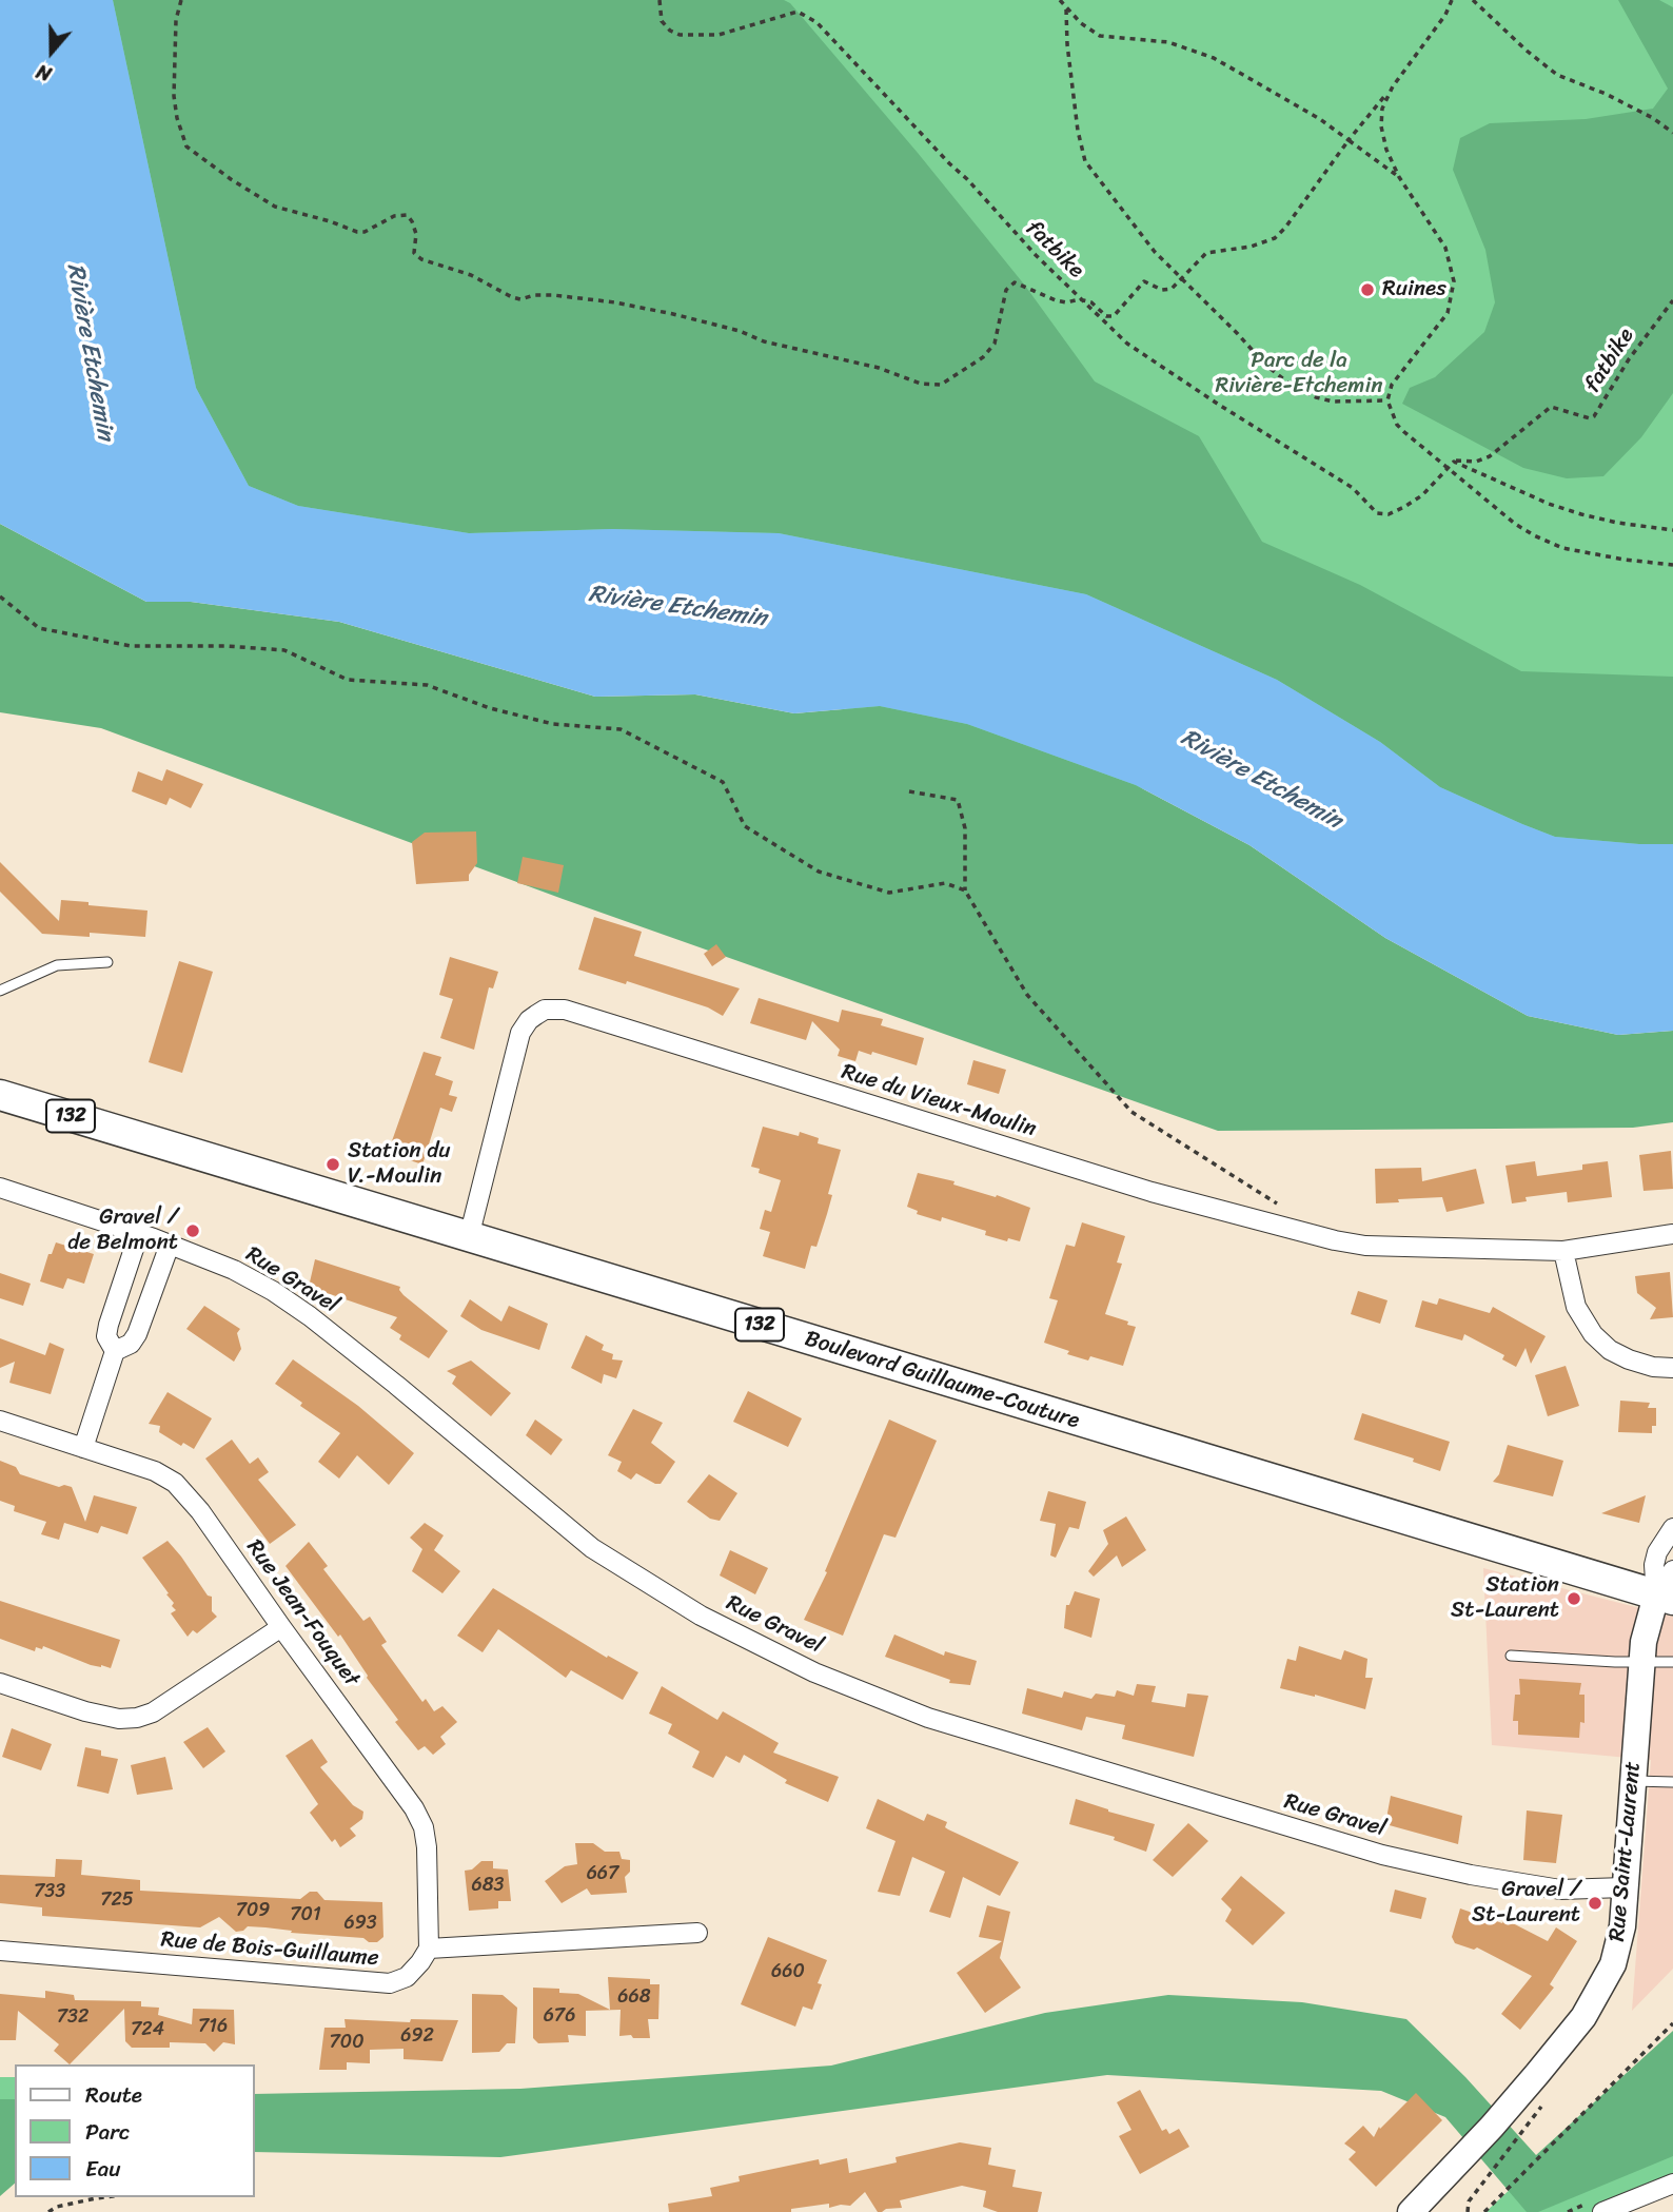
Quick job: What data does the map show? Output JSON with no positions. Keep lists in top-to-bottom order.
{
  "streets": {
    "main road": ["132", "Boulevard Guillaume-Couture"],
    "street": [
      "Rue du Vieux-Moulin",
      "Rue Gravel",
      "Rue Jean-Fouquet",
      "Rue Saint-Laurent",
      "Rue de Bois-Guillaume"
    ],
    "path": ["fatbike"]
  },
  "crossings": [
    ["Rue du Vieux-Moulin", "Boulevard Guillaume-Couture"],
    ["Rue Gravel", "Rue Saint-Laurent"],
    ["Boulevard Guillaume-Couture", "Rue Saint-Laurent"],
    ["Rue Jean-Fouquet", "Rue de Bois-Guillaume"]
  ],
  "water": ["Rivière Etchemin"],
  "parks": ["Parc de la Rivière-Etchemin"],
  "places": [
    "Ruines",
    "Station du V.-Moulin",
    "Gravel / de Belmont",
    "Station St-Laurent",
    "Gravel / St-Laurent"
  ],
  "house_numbers": [
    "667",
    "683",
    "733",
    "725",
    "709",
    "701",
    "693",
    "660",
    "668",
    "676",
    "732",
    "716",
    "724",
    "692",
    "700"
  ],
  "legend": ["Route", "Parc", "Eau"],
  "north": "bottom"
}
